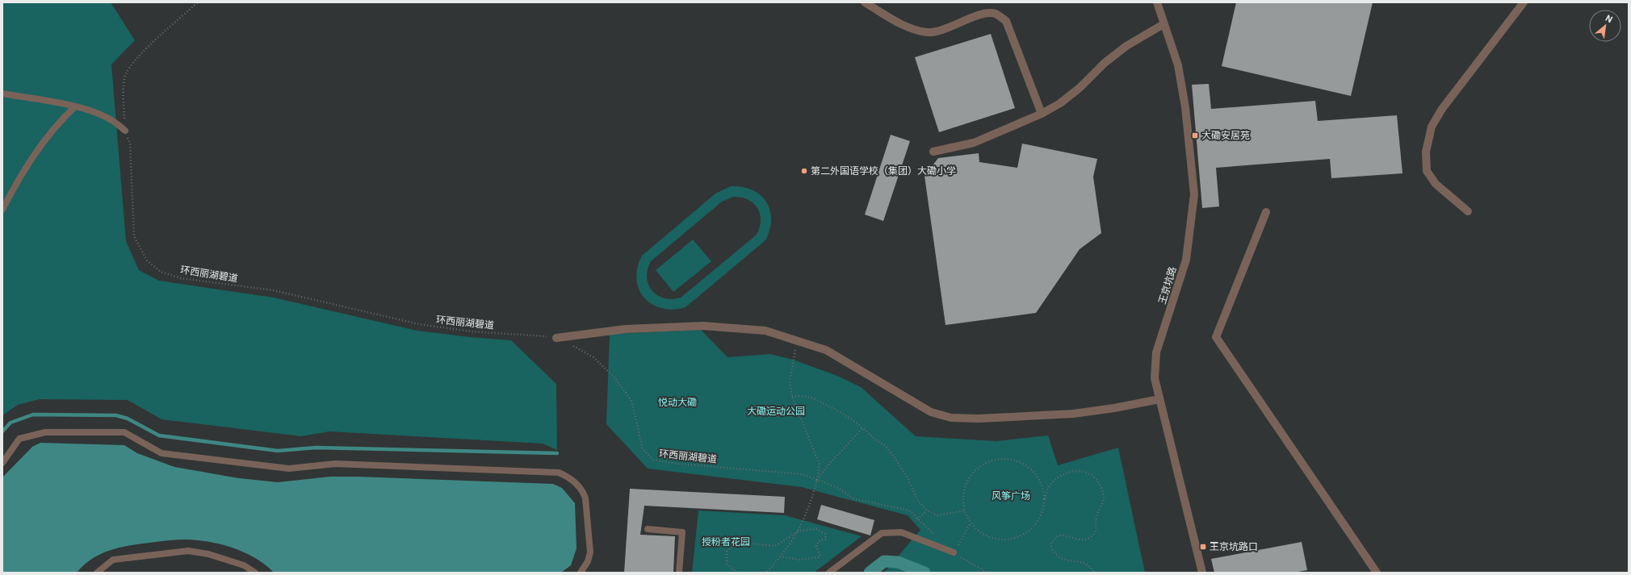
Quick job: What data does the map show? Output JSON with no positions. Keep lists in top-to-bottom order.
{
  "streets": {
    "street": ["王京坑路"],
    "path": ["环西丽湖碧道"]
  },
  "parks": [
    "悦动大磡",
    "大磡运动公园",
    "风筝广场",
    "授粉者花园"
  ],
  "places": {
    "transit": ["大磡安居苑", "王京坑路口"],
    "other": ["第二外国语学校（集团）大磡小学"]
  },
  "north": "top right"
}
